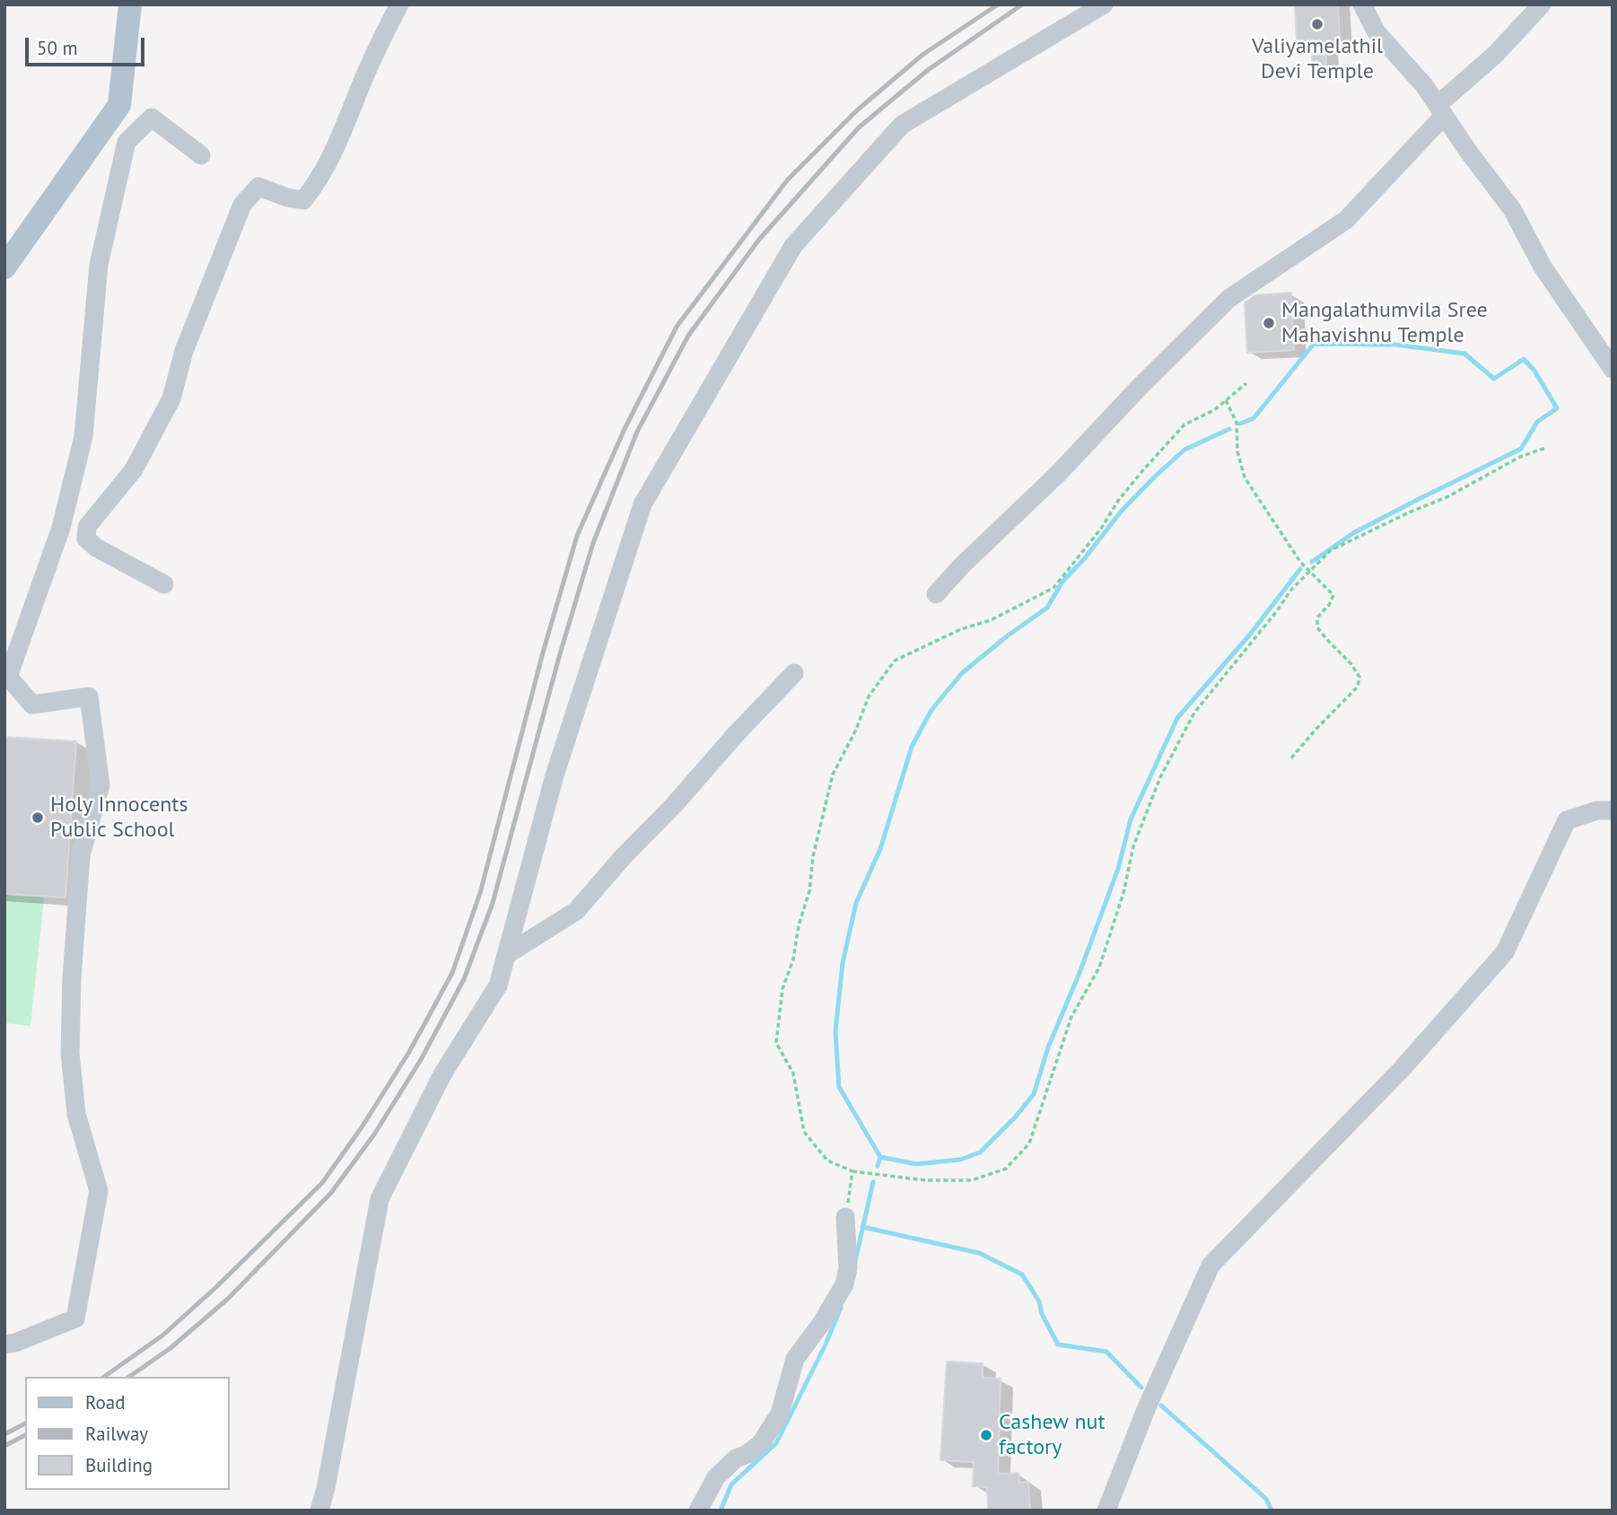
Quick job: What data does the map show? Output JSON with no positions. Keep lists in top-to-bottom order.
{
  "places": [
    "Valiyamelathil Devi Temple",
    "Mangalathumvila Sree Mahavishnu Temple",
    "Holy Innocents Public School",
    "Cashew nut factory"
  ],
  "legend": ["Road", "Railway", "Building"],
  "scale_bar": "50 m"
}
